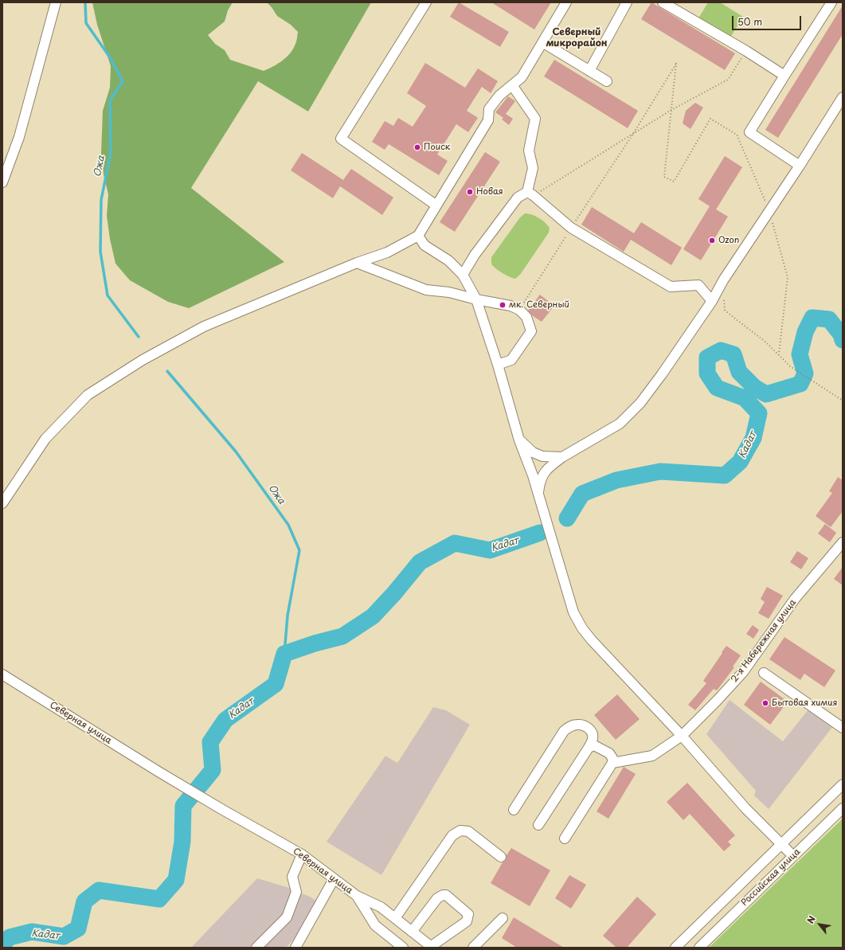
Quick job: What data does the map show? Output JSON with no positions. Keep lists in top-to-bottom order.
{
  "streets": {
    "street": ["2-я Набережная улица", "Северная улица", "Российская улица"]
  },
  "districts": ["Северный микрорайон"],
  "water": ["Ожа", "Кадат"],
  "places": [
    "Поиск",
    "Новая",
    "Ozon",
    "мк. Северный",
    "Бытовая химия"
  ],
  "scale_bar": "50 m",
  "north": "top left"
}
